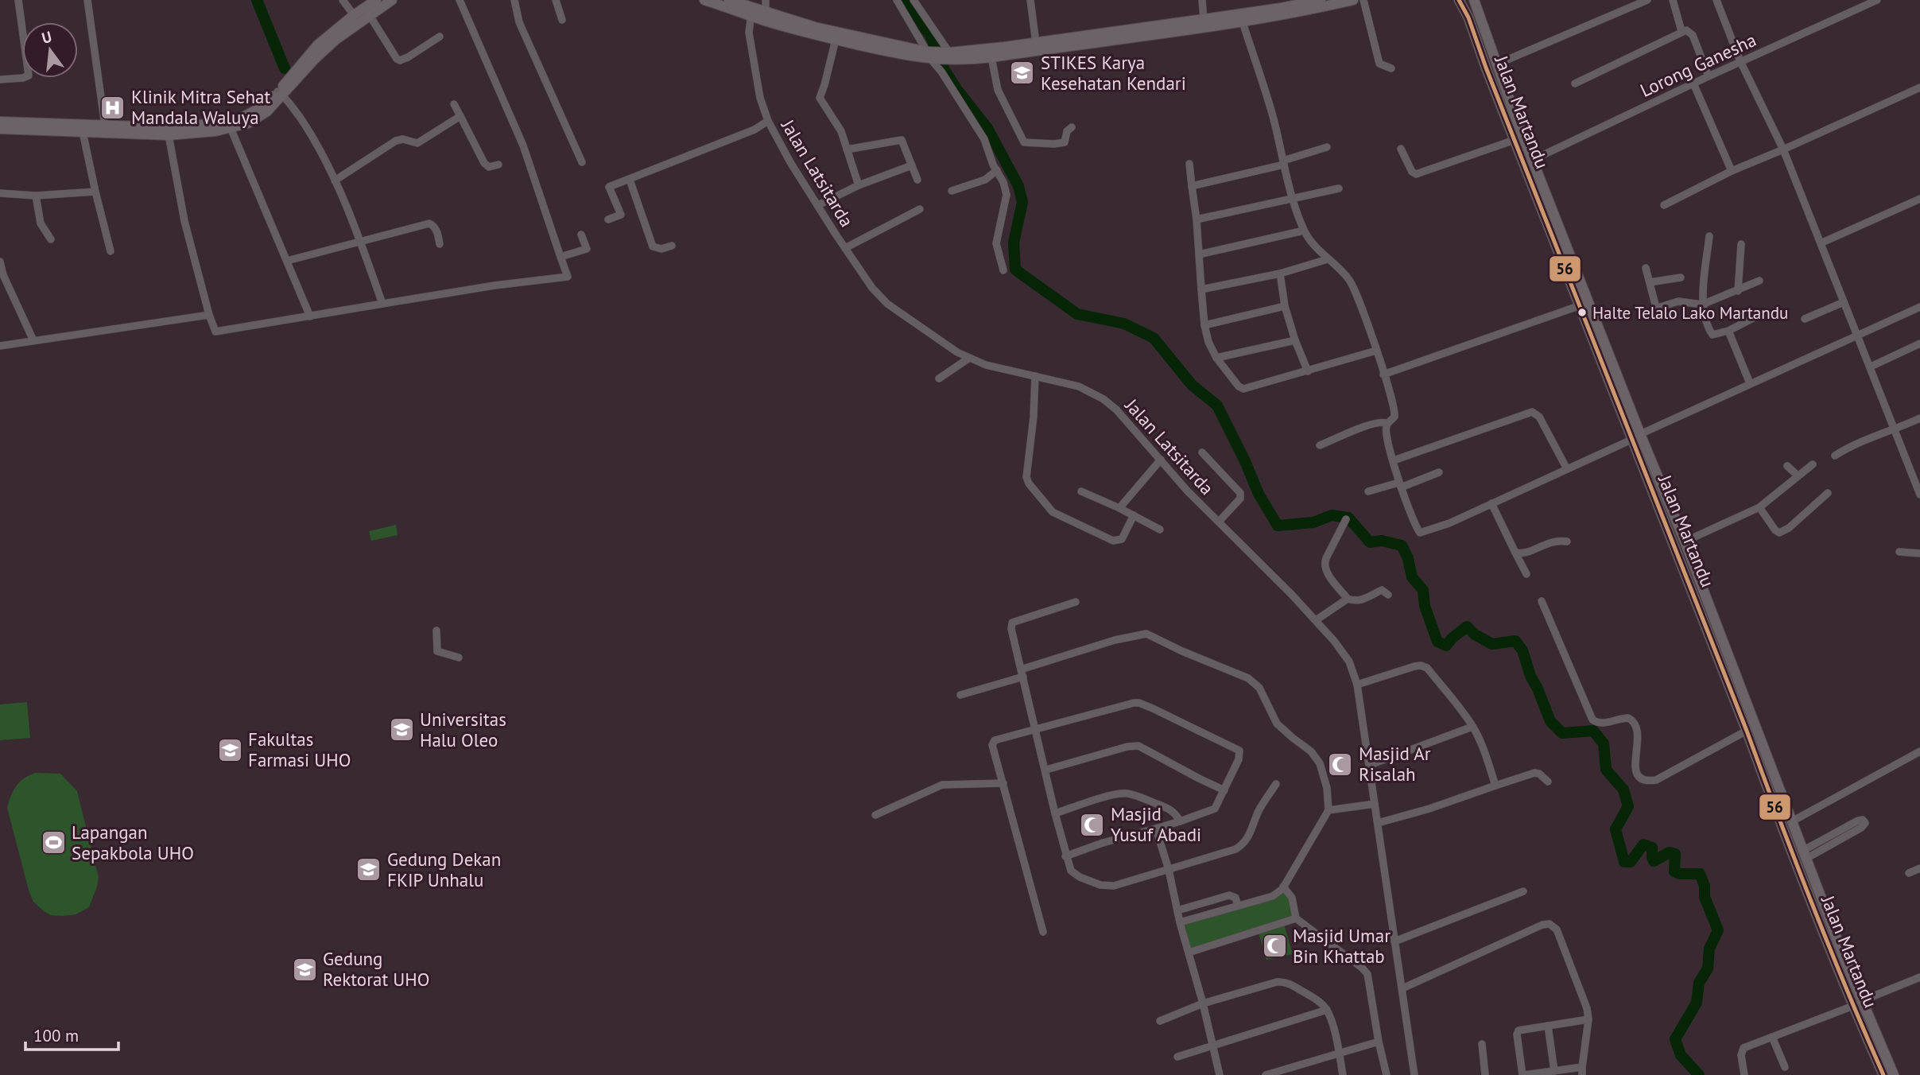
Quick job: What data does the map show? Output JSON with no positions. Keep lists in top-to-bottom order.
{
  "streets": {
    "highway": ["Jalan Martandu"],
    "street": ["Lorong Ganesha", "Jalan Latsitarda"]
  },
  "crossings": [
    ["Lorong Ganesha", "Jalan Martandu"]
  ],
  "places": {
    "school or university": [
      "STIKES Karya Kesehatan Kendari",
      "Universitas Halu Oleo",
      "Fakultas Farmasi UHO",
      "Gedung Dekan FKIP Unhalu",
      "Gedung Rektorat UHO"
    ],
    "hospital": ["Klinik Mitra Sehat Mandala Waluya"],
    "other": ["Halte Telalo Lako Martandu"],
    "mosque": ["Masjid Ar Risalah", "Masjid Yusuf Abadi", "Masjid Umar Bin Khattab"],
    "sports": ["Lapangan Sepakbola UHO"]
  },
  "lines": ["transit line 56"],
  "scale_bar": "100 m",
  "north": "top"
}
